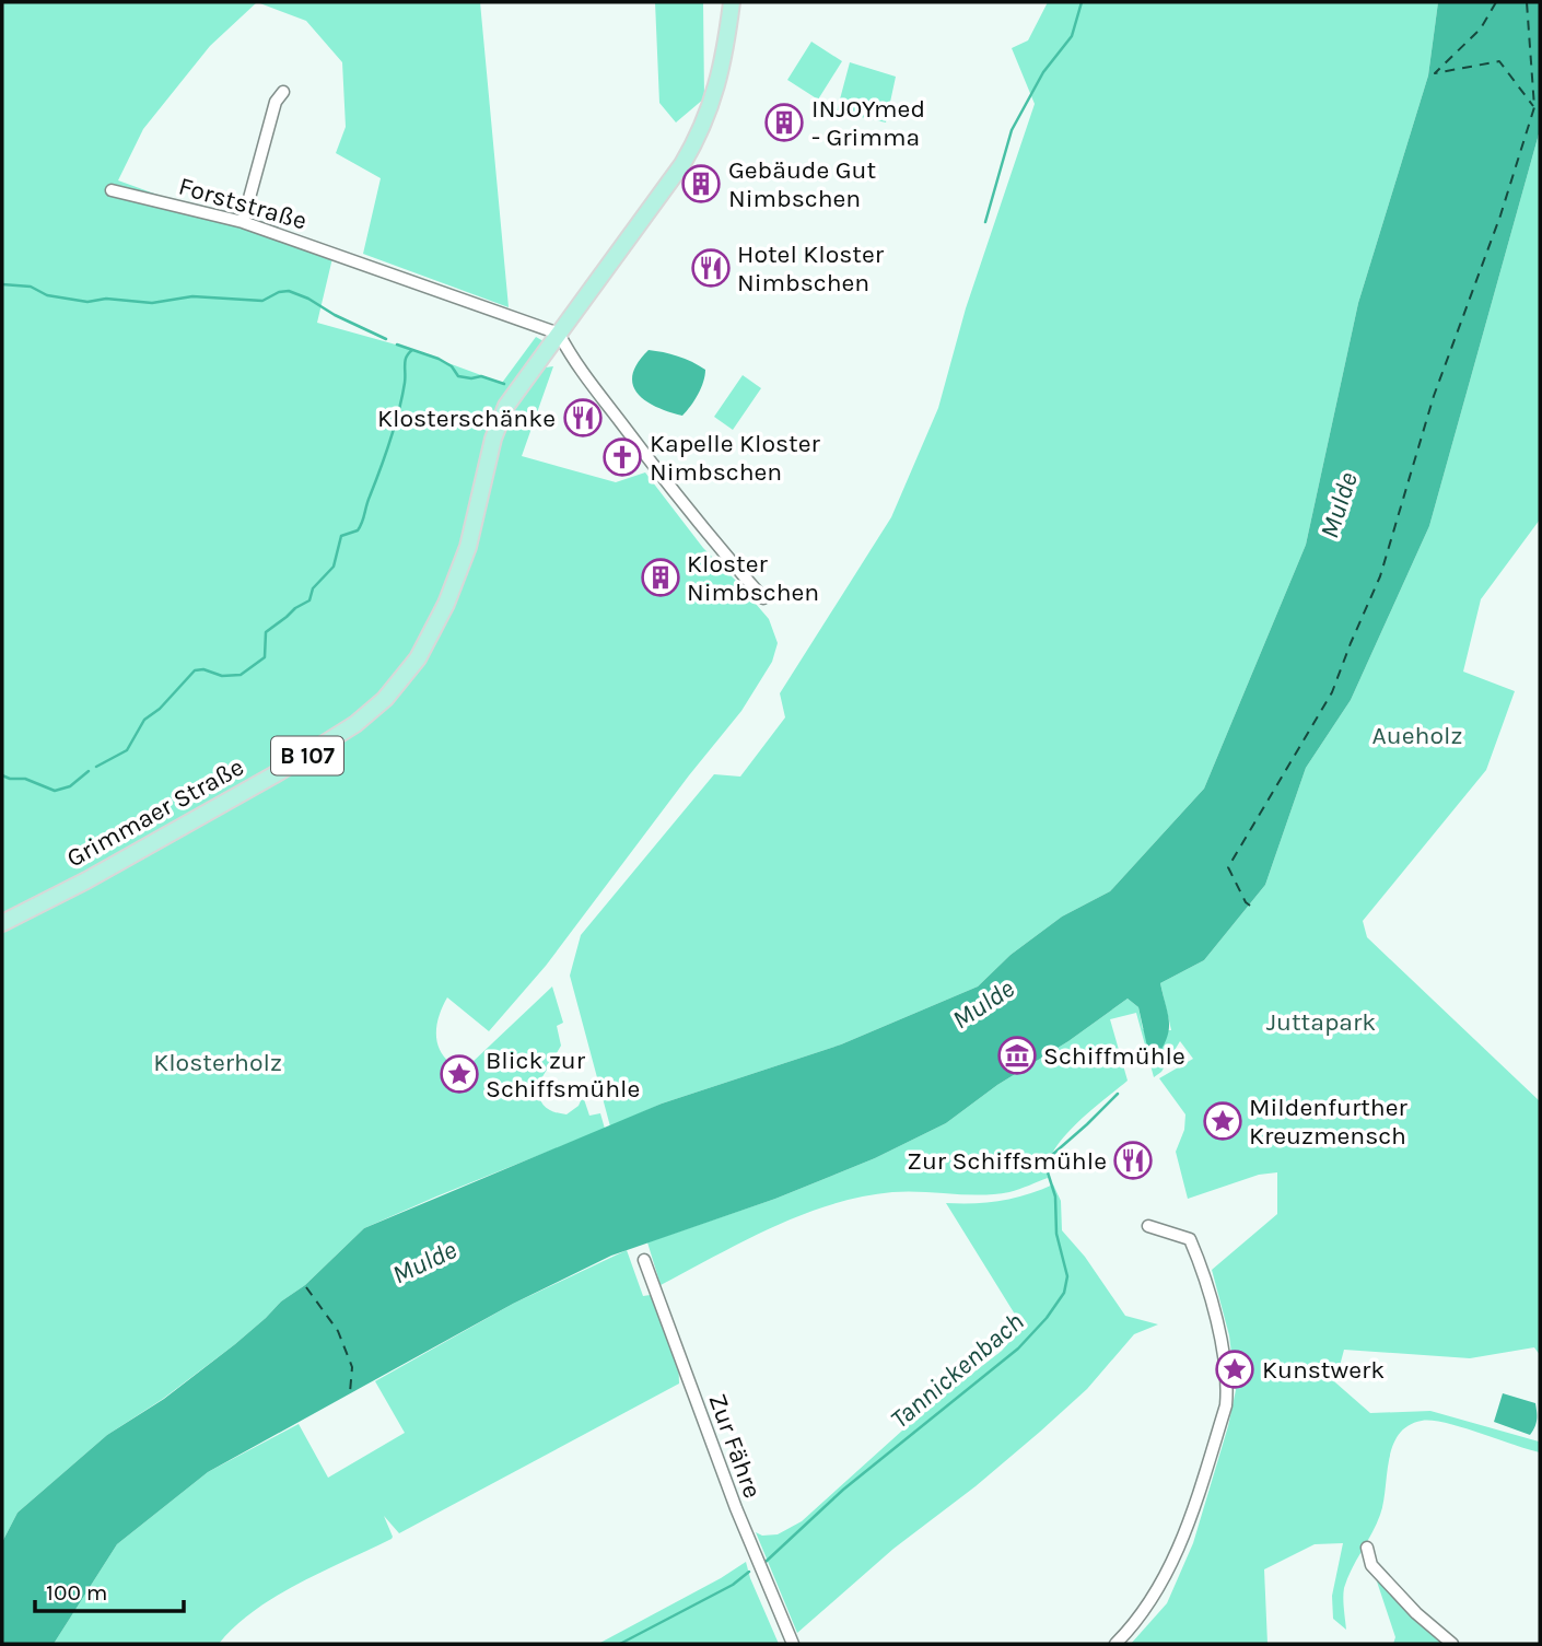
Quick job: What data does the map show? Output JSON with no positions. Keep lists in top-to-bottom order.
{
  "streets": {
    "main road": ["B 107", "Grimmaer Straße"],
    "street": ["Forststraße", "Zur Fähre"]
  },
  "crossings": [
    ["Forststraße", "B 107"],
    ["Forststraße", "Grimmaer Straße"],
    ["B 107", "Grimmaer Straße"]
  ],
  "water": ["Mulde", "Tannickenbach"],
  "parks": ["Aueholz", "Juttapark", "Klosterholz"],
  "places": {
    "building": ["INJOYmed - Grimma", "Gebäude Gut Nimbschen", "Kloster Nimbschen"],
    "restaurant": ["Hotel Kloster Nimbschen", "Klosterschänke", "Zur Schiffsmühle"],
    "church": ["Kapelle Kloster Nimbschen"],
    "museum": ["Schiffmühle"],
    "place": ["Blick zur Schiffsmühle", "Mildenfurther Kreuzmensch", "Kunstwerk"]
  },
  "scale_bar": "100 m"
}
